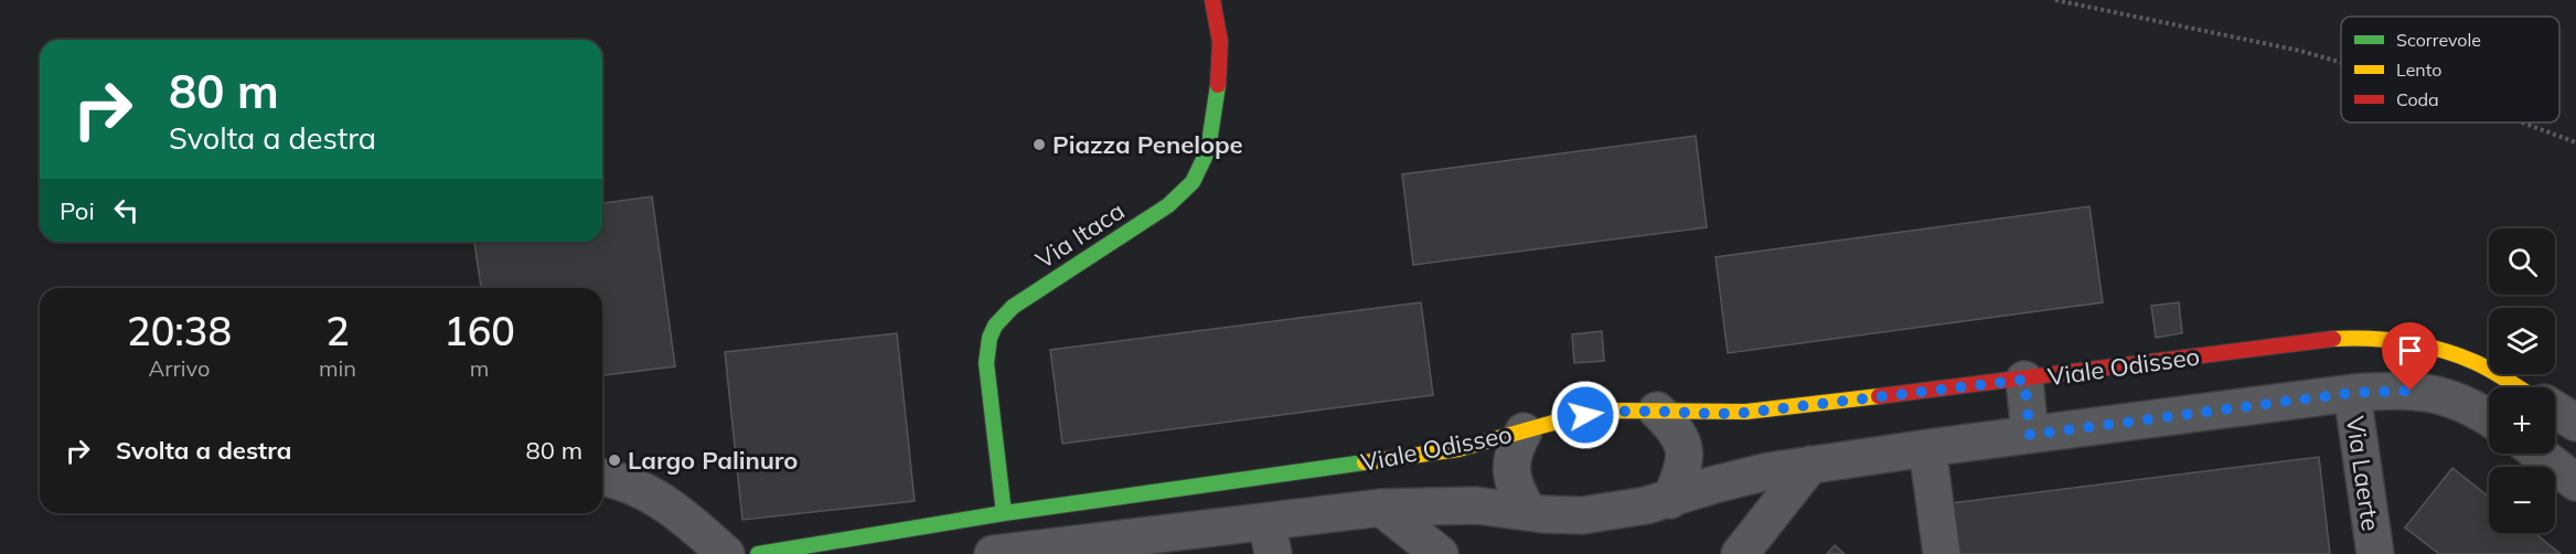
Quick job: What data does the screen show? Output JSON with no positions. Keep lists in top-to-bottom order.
{
  "streets": {
    "street": ["Via Itaca", "Viale Odisseo", "Via Laerte"]
  },
  "crossings": [
    ["Via Itaca", "Viale Odisseo"],
    ["Viale Odisseo", "Via Laerte"]
  ],
  "places": ["Piazza Penelope", "Largo Palinuro"],
  "legend": ["Scorrevole", "Lento", "Coda"],
  "page": {
    "turn": ["80 m", "Svolta a destra"],
    "then": "Poi",
    "map_buttons": ["+", "−"],
    "eta": [
      "20:38",
      "Arrivo",
      "2",
      "min",
      "160",
      "m"
    ],
    "list": [
      {
        "name": "Svolta a destra",
        "value": "80 m"
      }
    ]
  }
}
